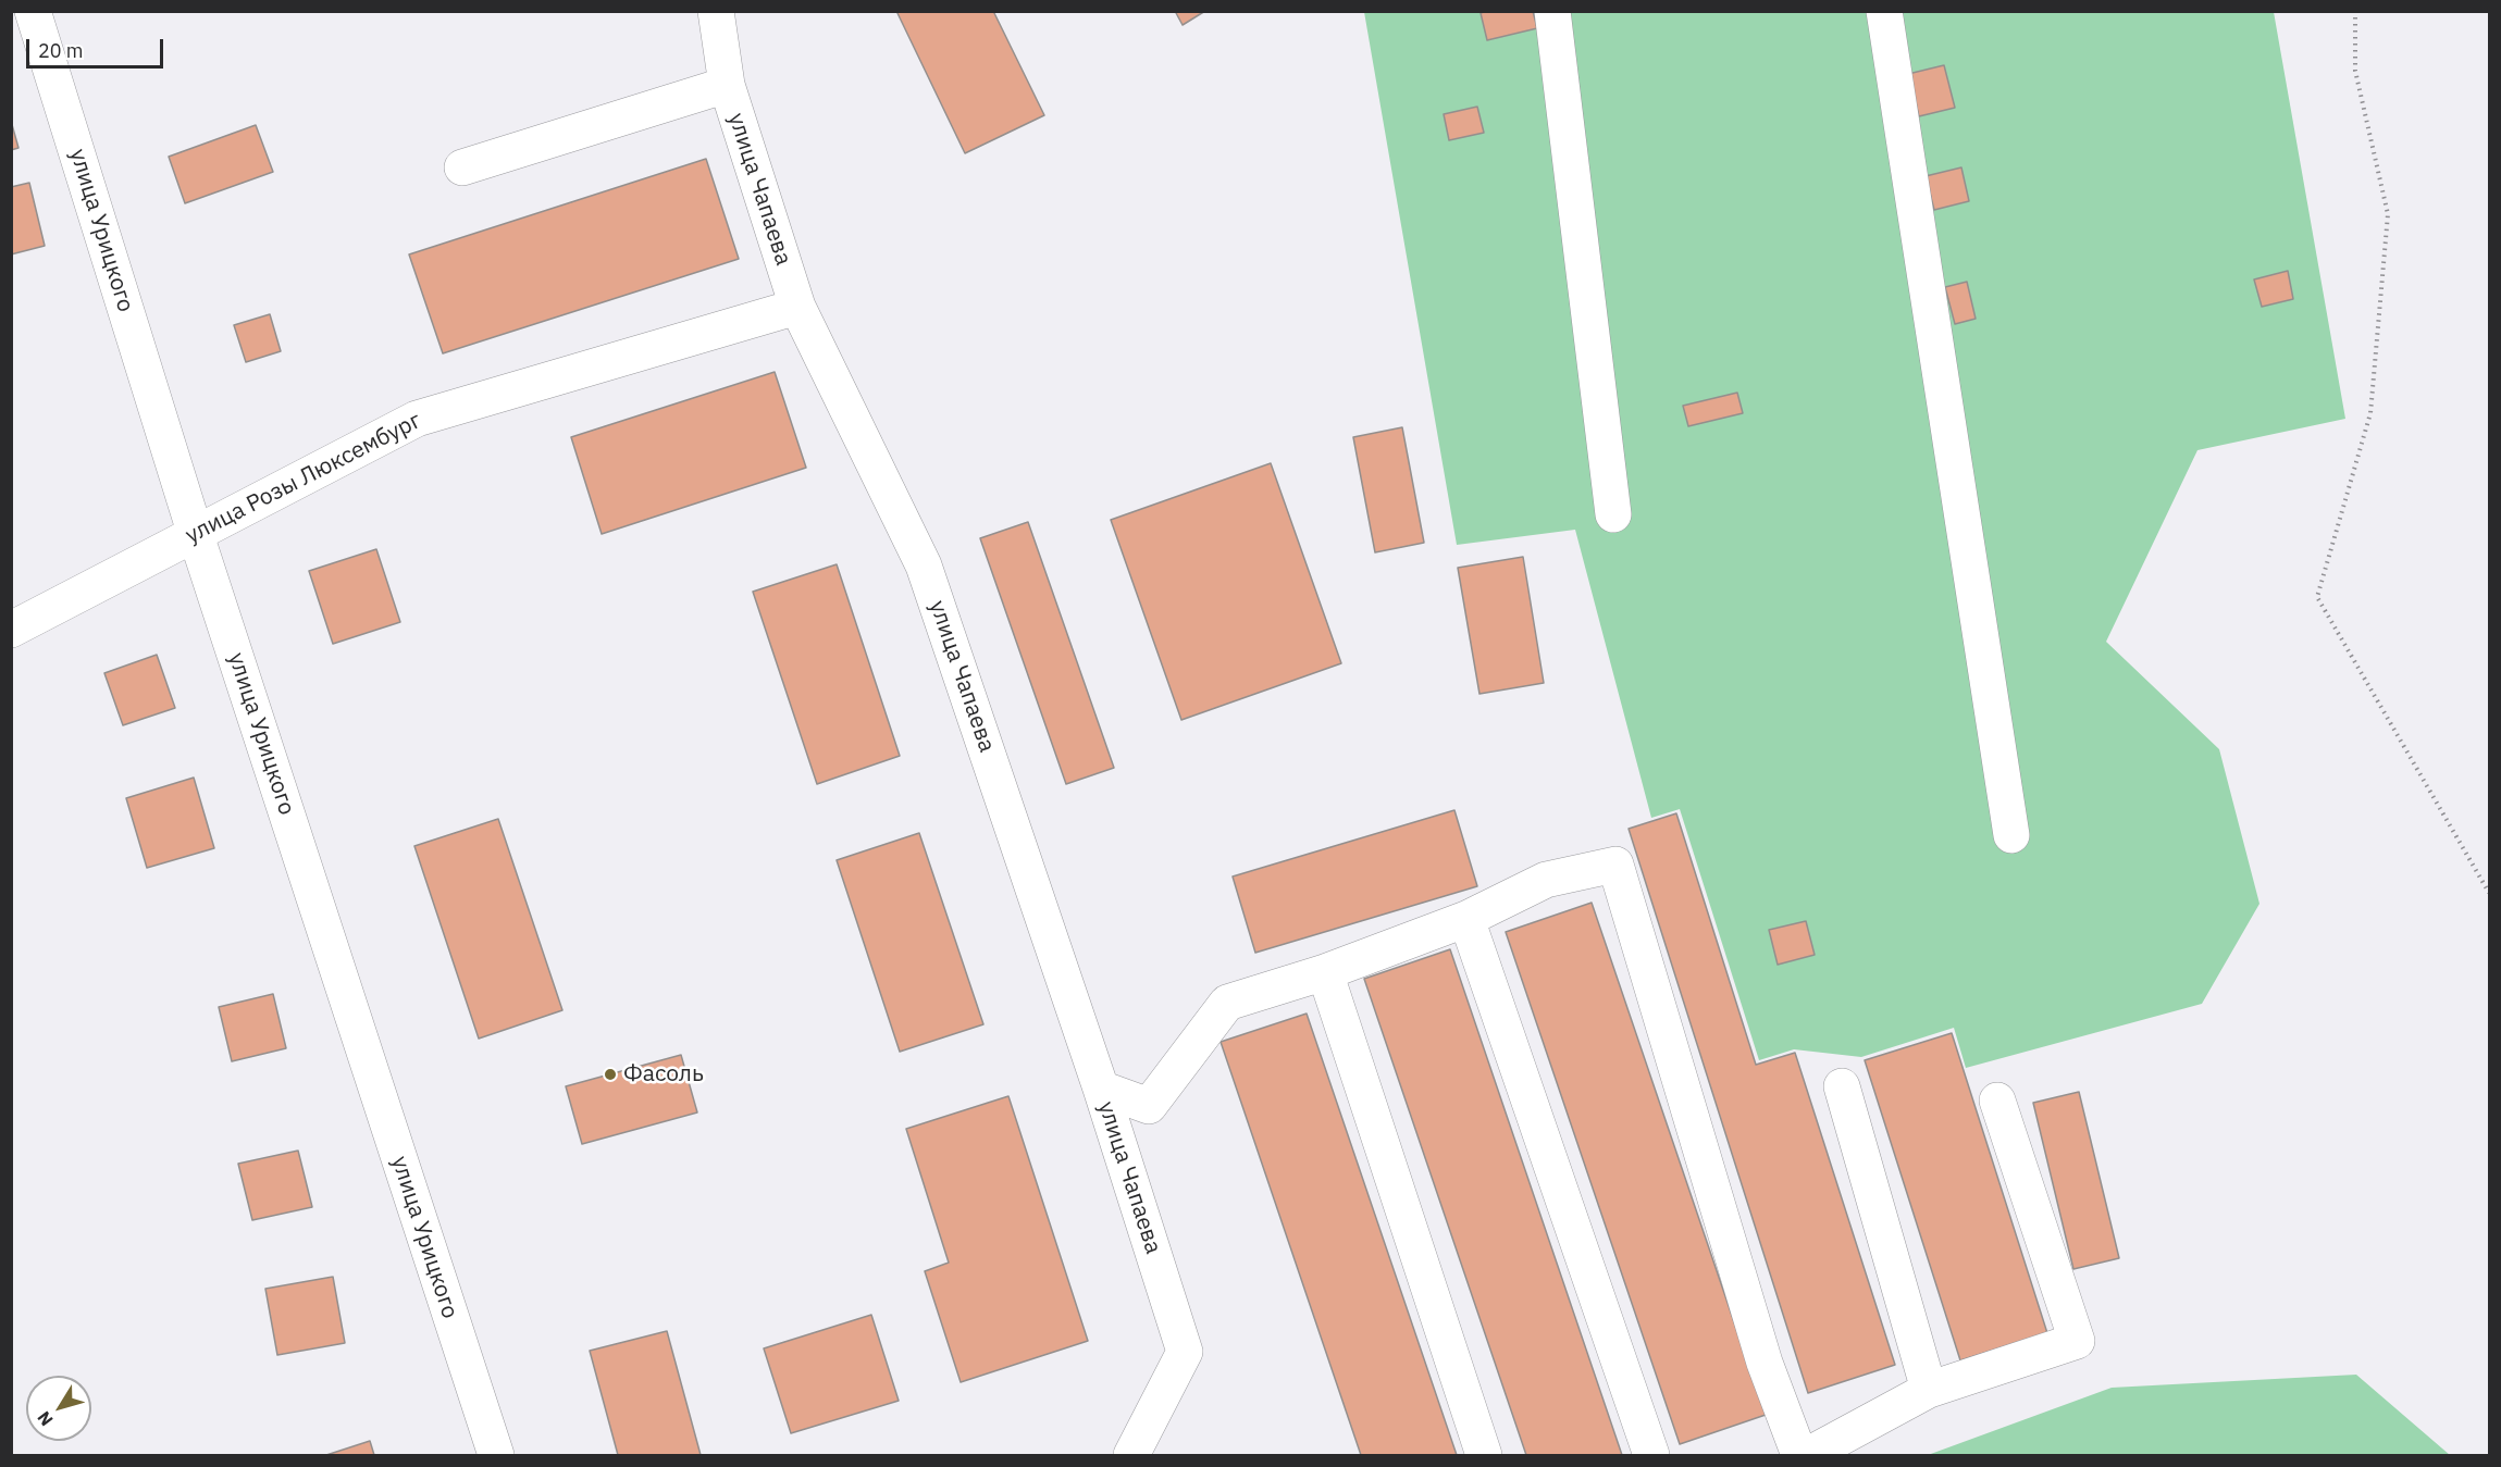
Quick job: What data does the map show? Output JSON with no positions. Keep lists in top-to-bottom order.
{
  "streets": {
    "street": ["улица Чапаева", "улица Урицкого", "улица Розы Люксембург"]
  },
  "crossings": [
    ["улица Чапаева", "улица Розы Люксембург"],
    ["улица Урицкого", "улица Розы Люксембург"]
  ],
  "places": ["Фасоль"],
  "scale_bar": "20 m",
  "north": "bottom left"
}
